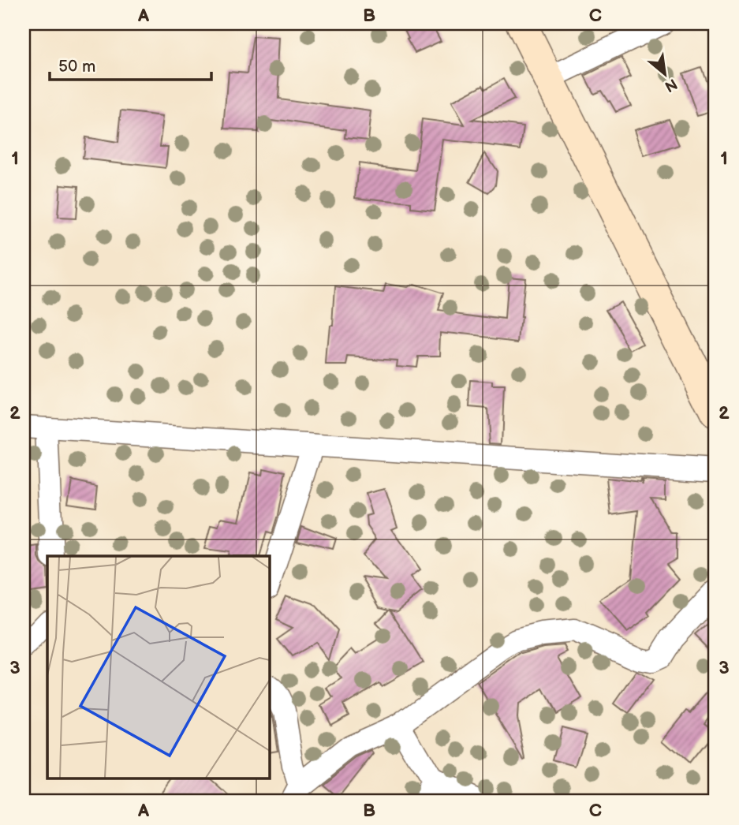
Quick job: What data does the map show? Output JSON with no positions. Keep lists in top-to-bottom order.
{
  "scale_bar": "50 m",
  "north": "bottom right",
  "grid": {
    "columns": ["A", "B", "C"],
    "rows": ["1", "2", "3"]
  }
}
